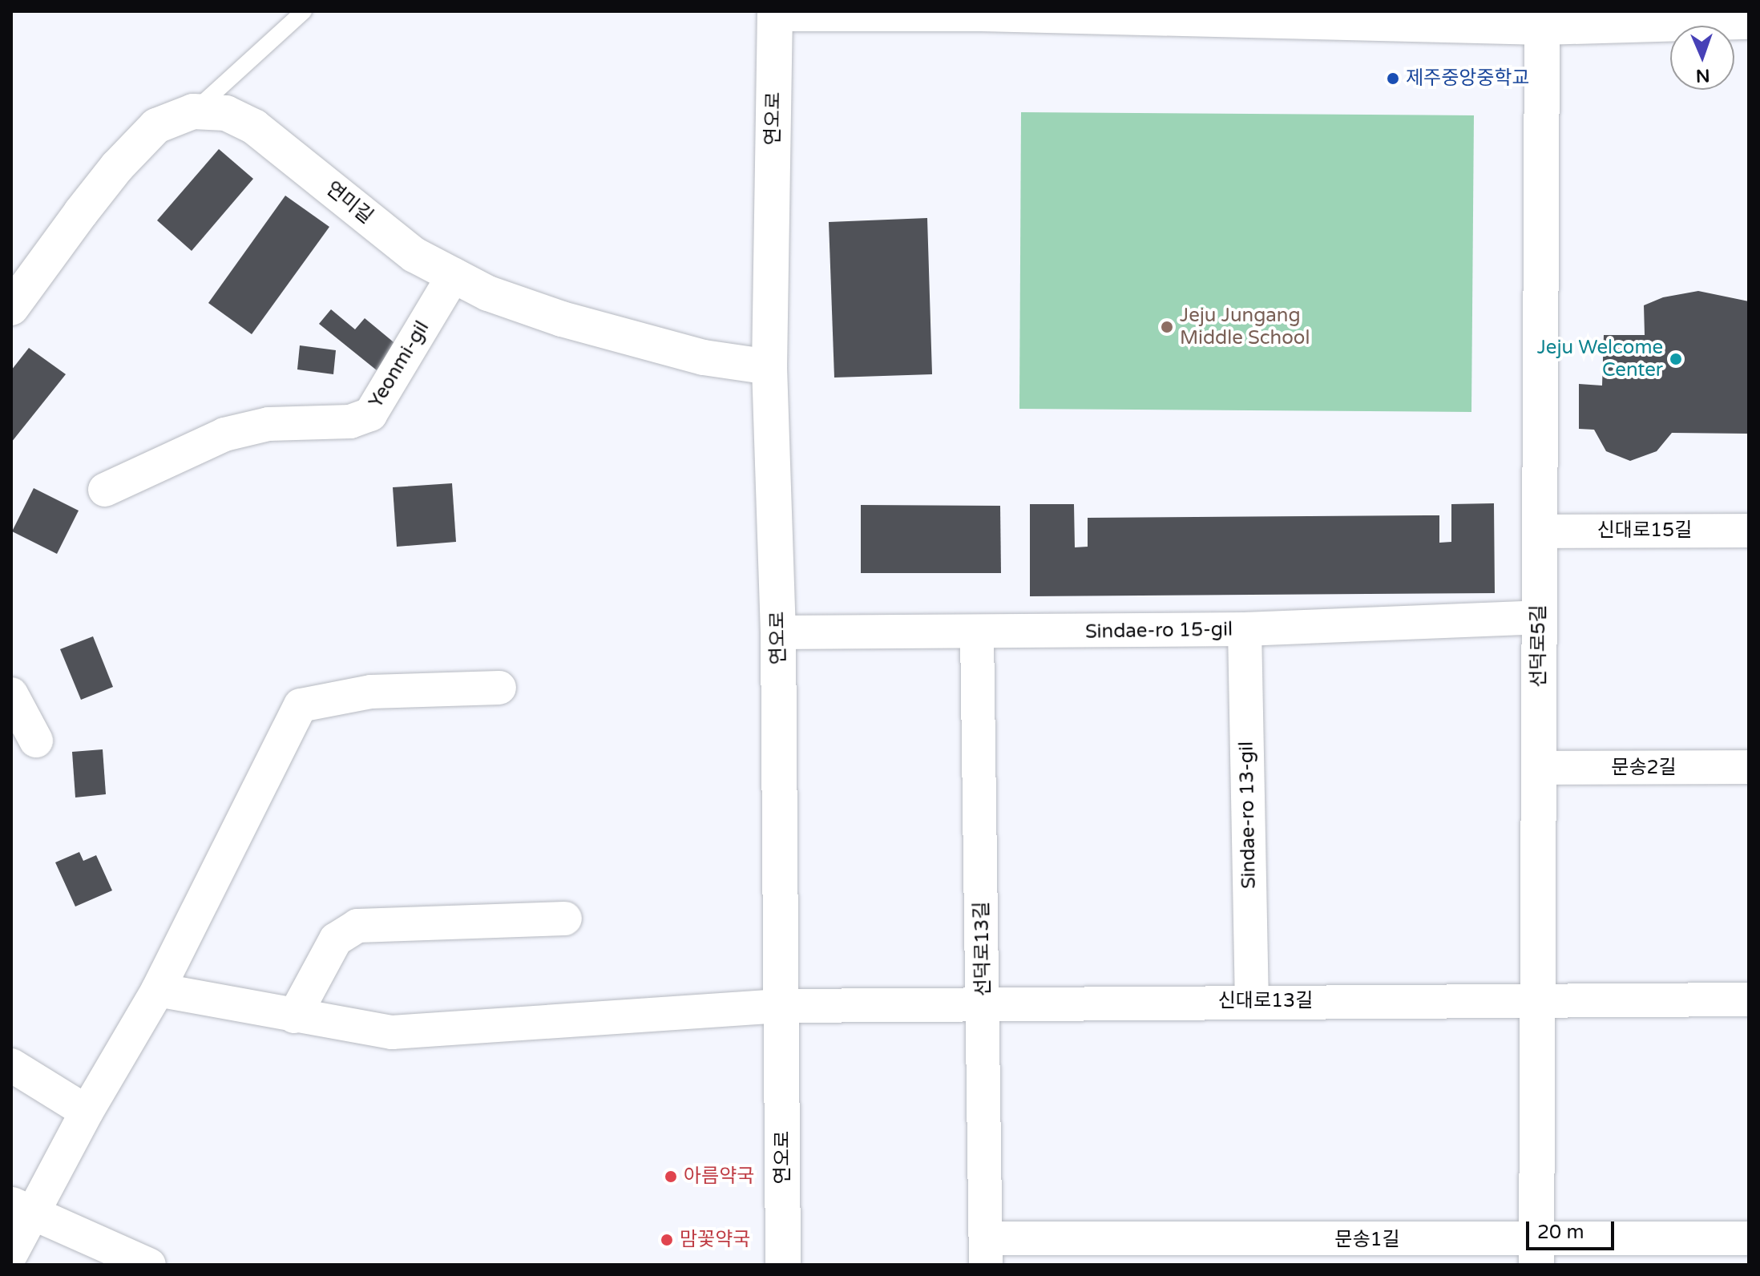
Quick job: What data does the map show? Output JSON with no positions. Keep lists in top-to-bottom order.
{
  "streets": {
    "street": [
      "연오로",
      "연미길",
      "Yeonmi-gil",
      "신대로15길",
      "Sindae-ro 15-gil",
      "선덕로5길",
      "문송2길",
      "Sindae-ro 13-gil",
      "선덕로13길",
      "신대로13길",
      "문송1길"
    ]
  },
  "crossings": [
    ["연오로", "연미길"],
    ["연오로", "Sindae-ro 15-gil"],
    ["연오로", "신대로13길"],
    ["연미길", "Yeonmi-gil"],
    ["신대로15길", "선덕로5길"],
    ["Sindae-ro 15-gil", "선덕로5길"],
    ["Sindae-ro 15-gil", "Sindae-ro 13-gil"],
    ["Sindae-ro 15-gil", "선덕로13길"],
    ["선덕로5길", "문송2길"],
    ["선덕로5길", "신대로13길"],
    ["선덕로5길", "문송1길"],
    ["Sindae-ro 13-gil", "신대로13길"],
    ["선덕로13길", "신대로13길"],
    ["선덕로13길", "문송1길"]
  ],
  "places": [
    "제주중앙중학교",
    "Jeju Jungang Middle School",
    "Jeju Welcome Center",
    "아름약국",
    "맘꽃약국"
  ],
  "scale_bar": "20 m",
  "north": "bottom"
}
